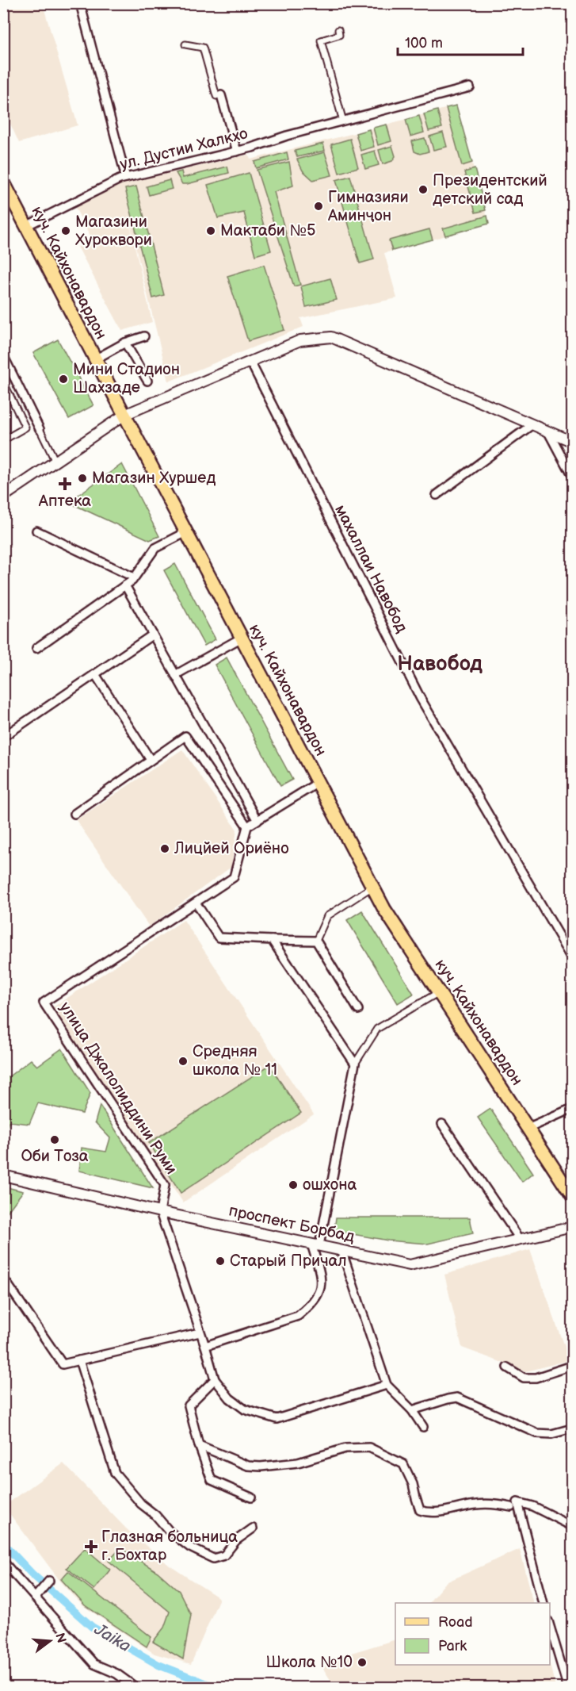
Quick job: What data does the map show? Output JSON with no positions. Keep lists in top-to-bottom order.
{
  "streets": {
    "main road": ["куч. Кайхонавардон"],
    "street": [
      "ул. Дустии Халкхо",
      "махаллаи Навобод",
      "улица Джалолиддини Руми",
      "проспект Борбад"
    ]
  },
  "crossings": [
    ["ул. Дустии Халкхо", "куч. Кайхонавардон"],
    ["улица Джалолиддини Руми", "проспект Борбад"]
  ],
  "districts": ["Навобод"],
  "water": ["Jaika"],
  "places": {
    "other": [
      "Президентский детский сад",
      "Гимназияи Аминҷон",
      "Магазини Хуроквори",
      "Мактаби №5",
      "Мини Стадион Шахзаде",
      "Магазин Хуршед",
      "Лицйей Ориёно",
      "Средняя школа № 11",
      "Оби Тоза",
      "ошхона",
      "Старый Причал",
      "Школа №10"
    ],
    "health": ["Аптека", "Глазная больница г. Бохтар"]
  },
  "legend": ["Road", "Park"],
  "scale_bar": "100 m",
  "north": "right"
}
